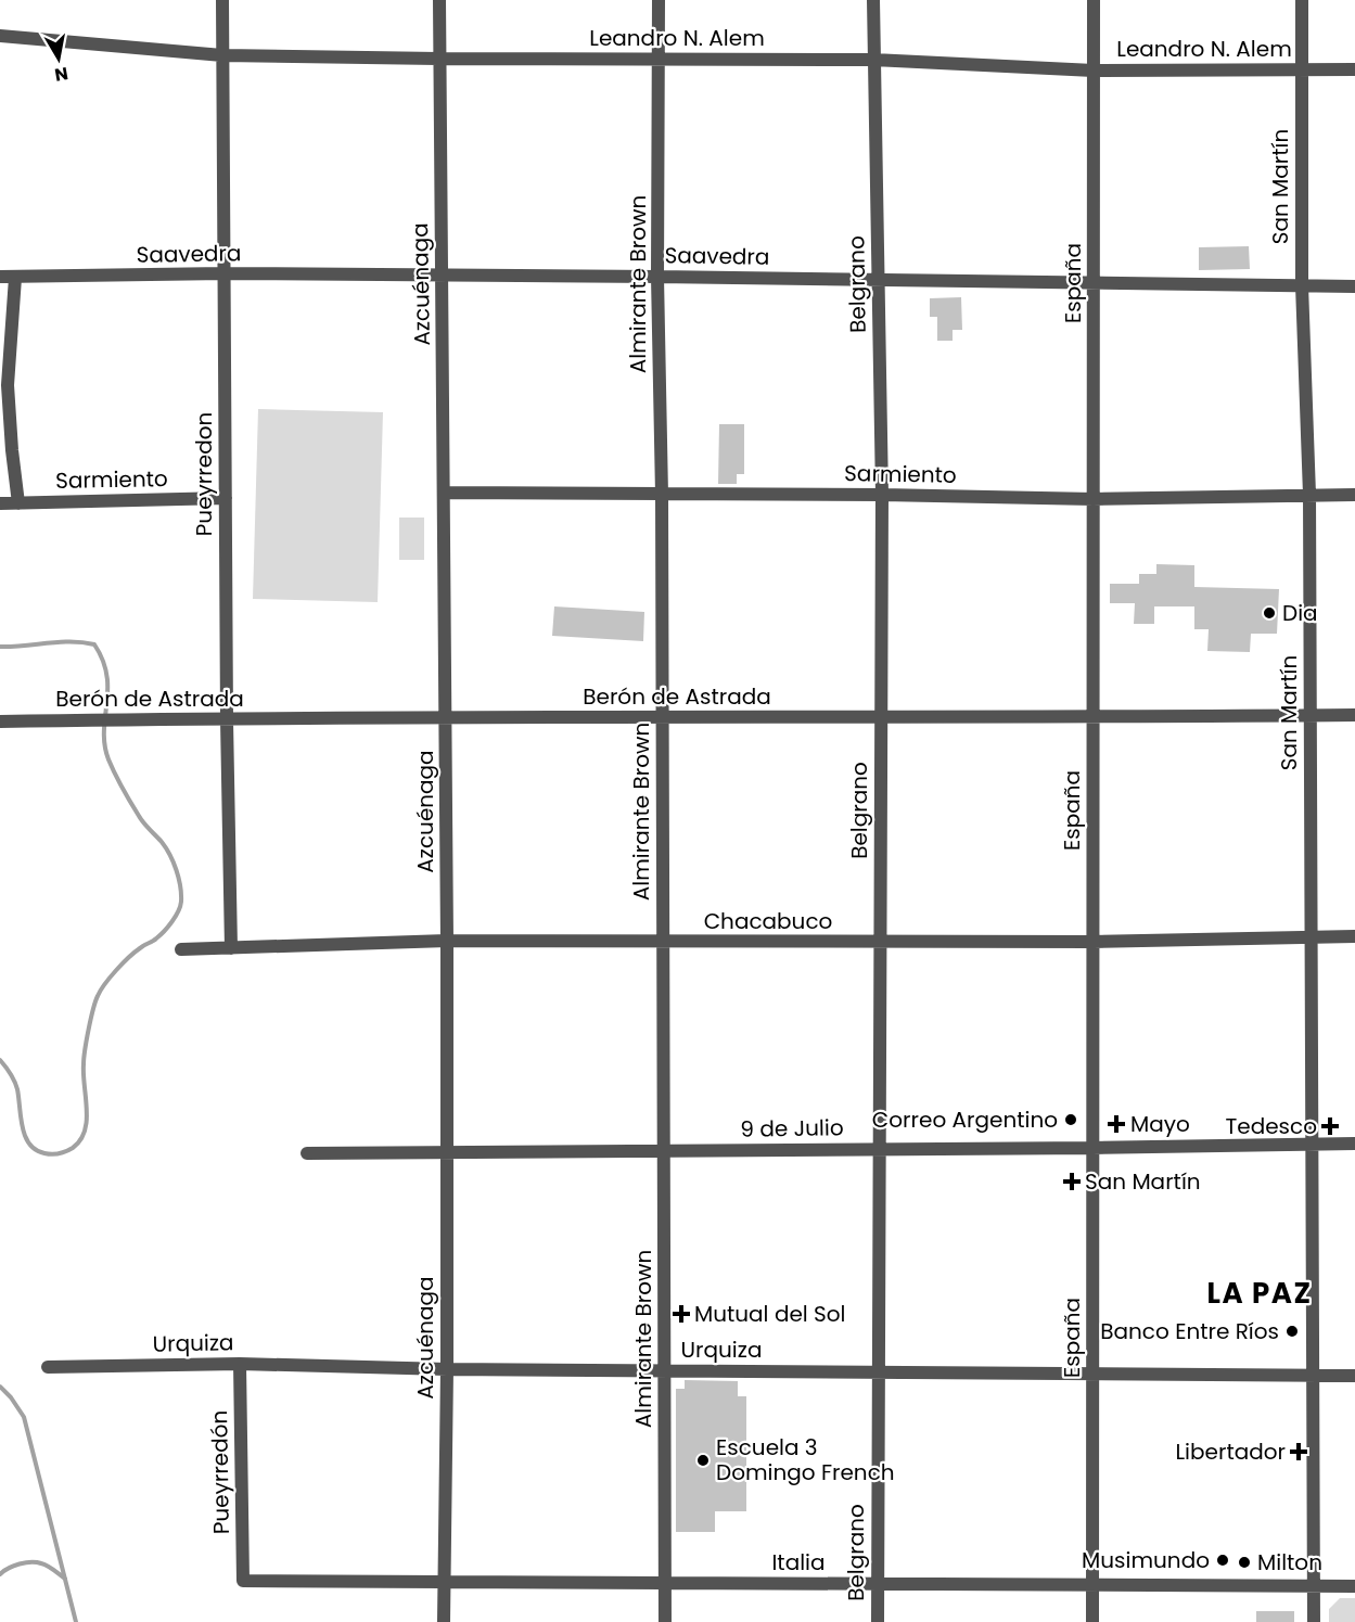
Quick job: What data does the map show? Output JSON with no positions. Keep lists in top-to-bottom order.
{
  "streets": {
    "street": [
      "Leandro N. Alem",
      "San Martín",
      "Saavedra",
      "España",
      "Azcuénaga",
      "Almirante Brown",
      "Belgrano",
      "Pueyrredon",
      "Sarmiento",
      "Berón de Astrada",
      "Chacabuco",
      "9 de Julio",
      "Urquiza",
      "Pueyrredón",
      "Italia"
    ]
  },
  "crossings": [
    ["Leandro N. Alem", "San Martín"],
    ["Leandro N. Alem", "España"],
    ["Leandro N. Alem", "Azcuénaga"],
    ["Leandro N. Alem", "Almirante Brown"],
    ["Leandro N. Alem", "Belgrano"],
    ["Leandro N. Alem", "Pueyrredon"],
    ["San Martín", "Saavedra"],
    ["San Martín", "Sarmiento"],
    ["San Martín", "Berón de Astrada"],
    ["San Martín", "Chacabuco"],
    ["San Martín", "9 de Julio"],
    ["San Martín", "Urquiza"],
    ["San Martín", "Italia"],
    ["Saavedra", "España"],
    ["Saavedra", "Azcuénaga"],
    ["Saavedra", "Almirante Brown"],
    ["Saavedra", "Belgrano"],
    ["Saavedra", "Pueyrredon"],
    ["España", "Sarmiento"],
    ["España", "Berón de Astrada"],
    ["España", "Chacabuco"],
    ["España", "9 de Julio"],
    ["España", "Urquiza"],
    ["España", "Italia"],
    ["Azcuénaga", "Sarmiento"],
    ["Azcuénaga", "Berón de Astrada"],
    ["Azcuénaga", "Chacabuco"],
    ["Azcuénaga", "9 de Julio"],
    ["Azcuénaga", "Urquiza"],
    ["Azcuénaga", "Italia"],
    ["Almirante Brown", "Sarmiento"],
    ["Almirante Brown", "Berón de Astrada"],
    ["Almirante Brown", "Chacabuco"],
    ["Almirante Brown", "9 de Julio"],
    ["Almirante Brown", "Urquiza"],
    ["Almirante Brown", "Italia"],
    ["Belgrano", "Sarmiento"],
    ["Belgrano", "Berón de Astrada"],
    ["Belgrano", "Chacabuco"],
    ["Belgrano", "9 de Julio"],
    ["Belgrano", "Urquiza"],
    ["Belgrano", "Italia"],
    ["Pueyrredon", "Sarmiento"],
    ["Pueyrredon", "Berón de Astrada"],
    ["Pueyrredon", "Chacabuco"],
    ["Urquiza", "Pueyrredón"],
    ["Pueyrredón", "Italia"]
  ],
  "districts": ["LA PAZ"],
  "places": {
    "other": [
      "Dia",
      "Correo Argentino",
      "Banco Entre Ríos",
      "Escuela 3 Domingo French",
      "Musimundo",
      "Milton"
    ],
    "health": [
      "Mayo",
      "Tedesco",
      "San Martín",
      "Mutual del Sol",
      "Libertador"
    ]
  },
  "north": "bottom"
}
